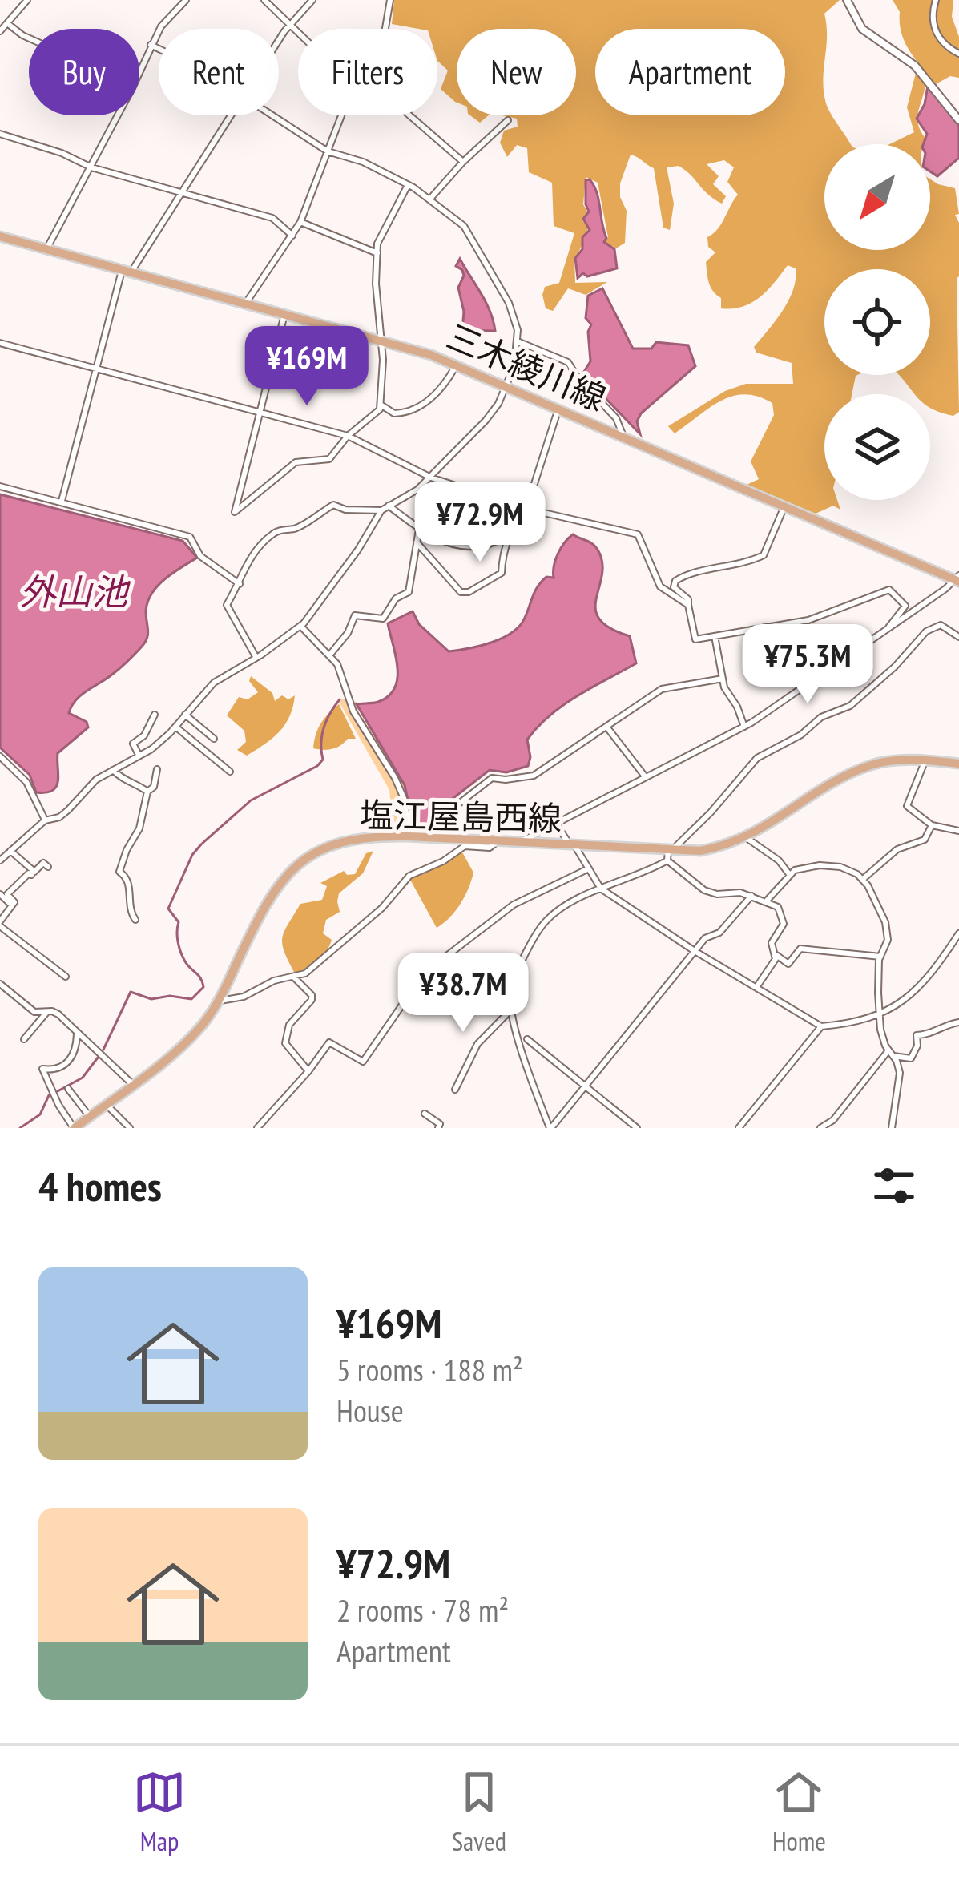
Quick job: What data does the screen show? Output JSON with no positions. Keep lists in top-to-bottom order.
{
  "streets": {
    "main road": ["三木綾川線", "塩江屋島西線"]
  },
  "water": ["外山池"],
  "north": "bottom left",
  "page": {
    "chip": [
      "Buy",
      "Rent",
      "Filters",
      "New",
      "Apartment"
    ],
    "price": [
      "¥169M",
      "¥72.9M",
      "¥75.3M",
      "¥38.7M"
    ],
    "heading": "4 homes",
    "list": [
      {
        "name": "¥169M",
        "note": "5 rooms · 188 m² · House"
      },
      {
        "name": "¥72.9M",
        "note": "2 rooms · 78 m² · Apartment"
      }
    ],
    "tabs": ["Map", "Saved", "Home"]
  }
}
